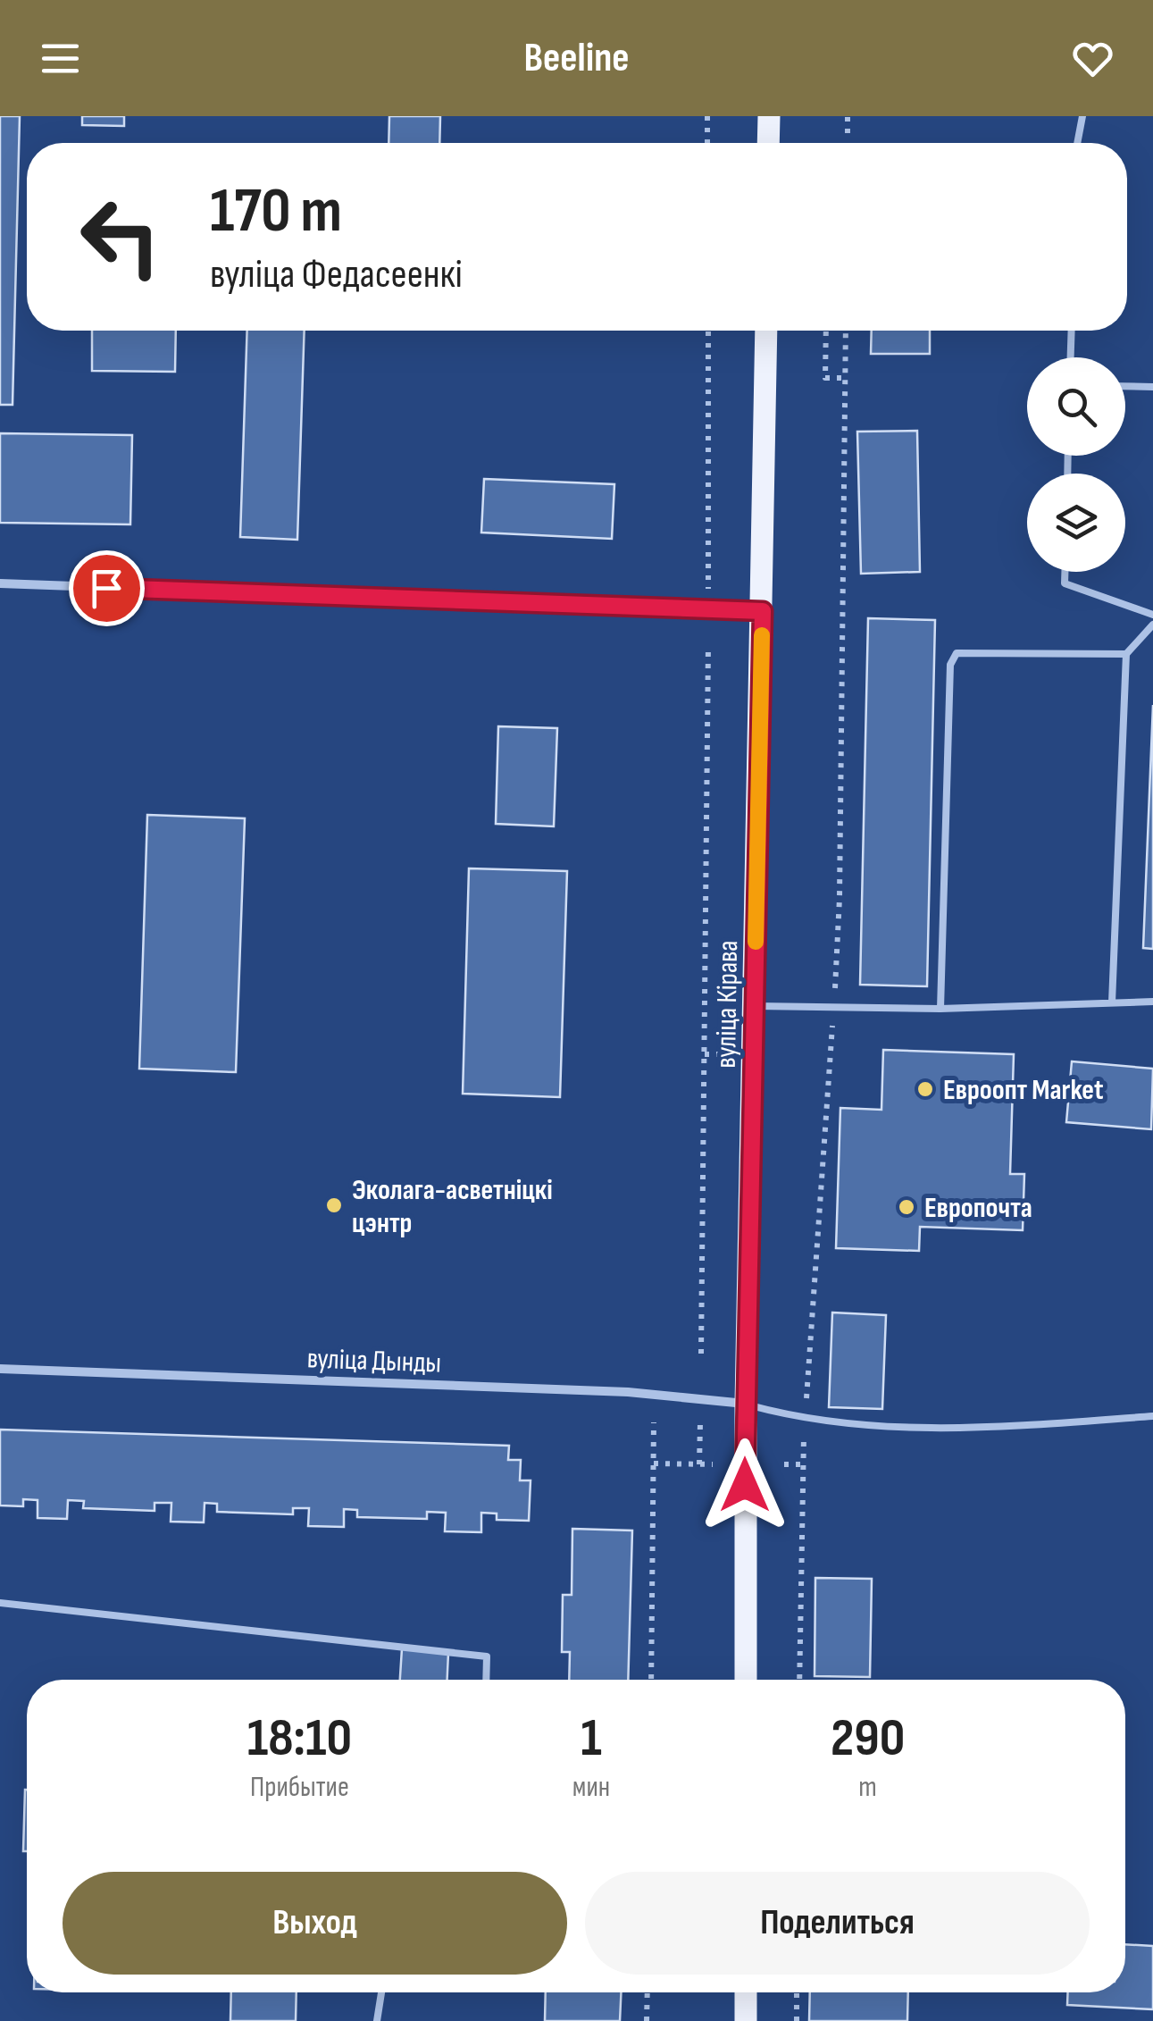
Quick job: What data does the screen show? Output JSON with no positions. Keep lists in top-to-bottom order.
{
  "streets": {
    "main road": ["вуліца Кірава"],
    "street": ["вуліца Дынды"]
  },
  "crossings": [
    ["вуліца Кірава", "вуліца Дынды"]
  ],
  "places": ["Евроопт Market", "Эколага-асветніцкі цэнтр", "Европочта"],
  "page": {
    "header": "Beeline",
    "turn": ["170 m", "вуліца Федасеенкі"],
    "eta": [
      "18:10",
      "Прибытие",
      "1",
      "мин",
      "290",
      "m"
    ],
    "buttons": ["Выход", "Поделиться"]
  }
}
